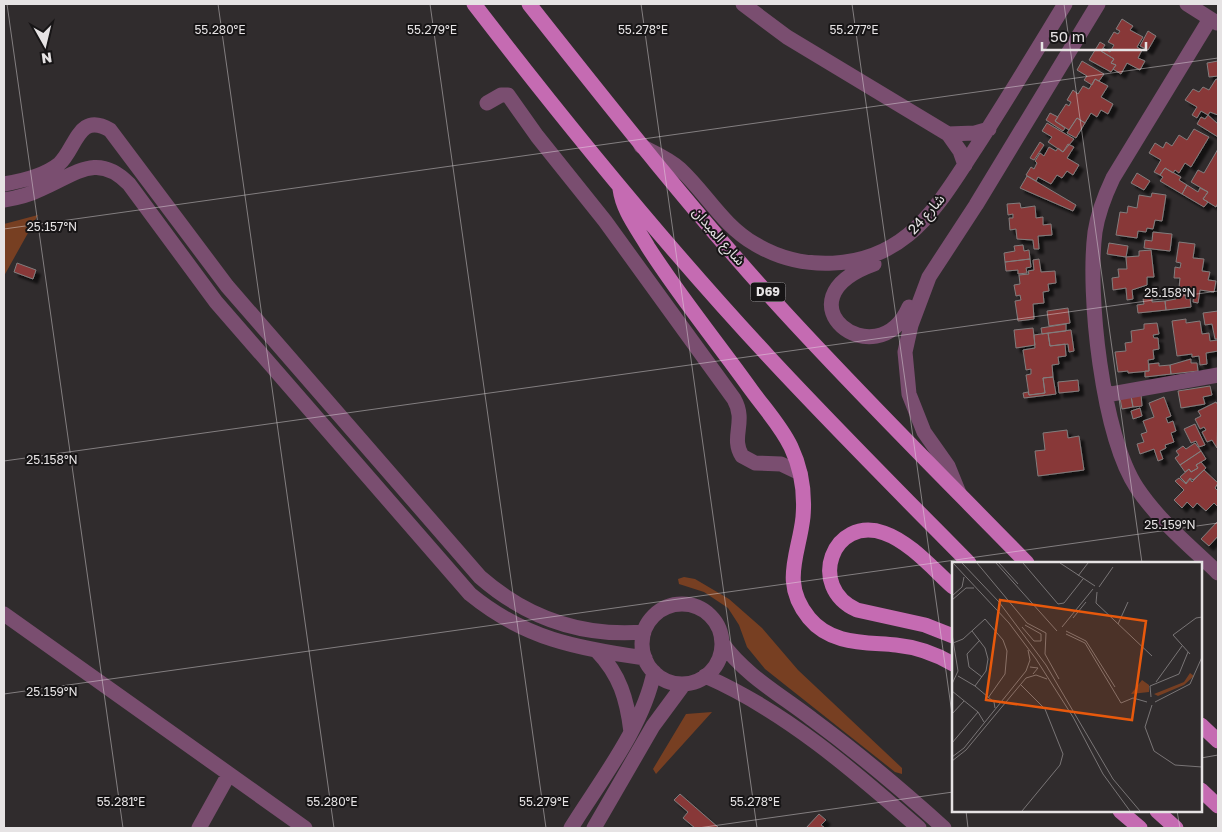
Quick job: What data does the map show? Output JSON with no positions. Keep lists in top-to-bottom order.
{
  "streets": {
    "main road": ["شارع الميدان", "D69"],
    "street": ["شارع 24"]
  },
  "crossings": [
    ["شارع 24", "شارع الميدان"]
  ],
  "scale_bar": "50 m",
  "north": "bottom",
  "coordinates": [
    "55.280°E",
    "55.279°E",
    "55.278°E",
    "55.277°E",
    "25.157°N",
    "25.158°N",
    "25.159°N",
    "55.281°E"
  ]
}
